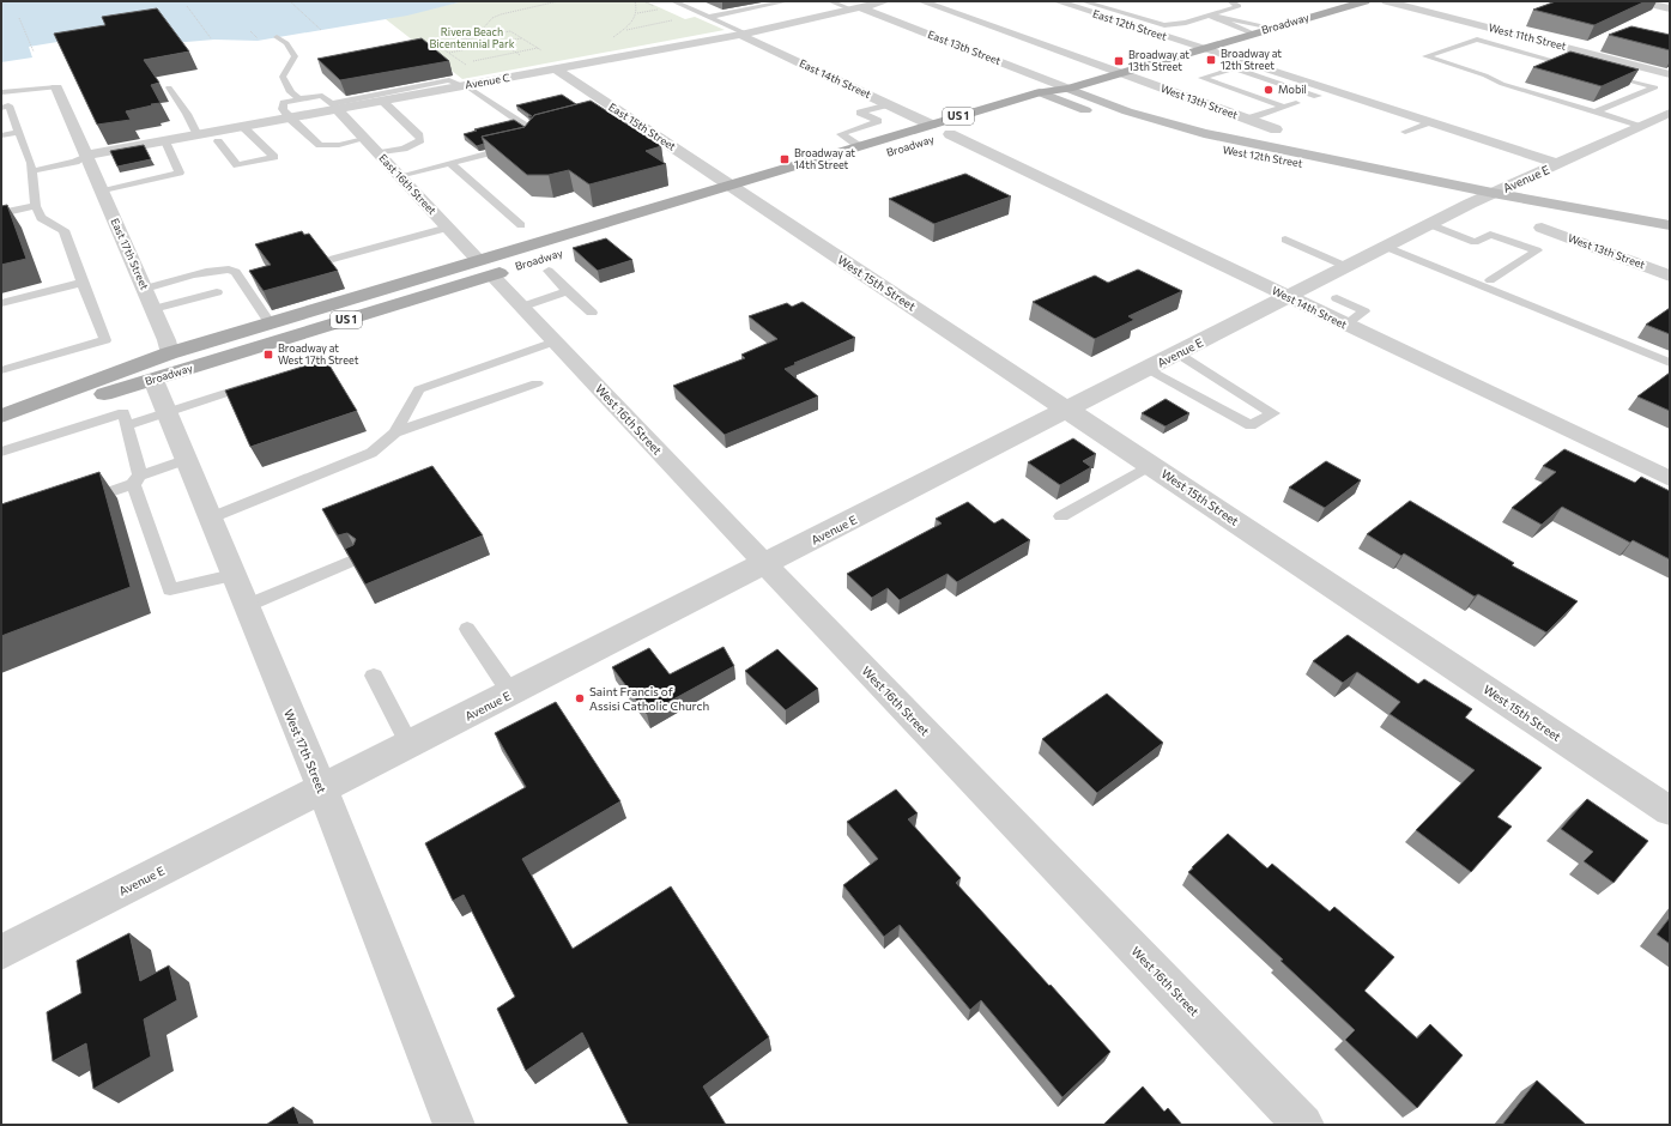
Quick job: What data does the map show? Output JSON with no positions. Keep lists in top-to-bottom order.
{
  "streets": {
    "main road": ["Broadway", "US 1"],
    "street": [
      "East 12th Street",
      "West 11th Street",
      "East 13th Street",
      "East 14th Street",
      "Avenue C",
      "West 13th Street",
      "East 15th Street",
      "West 12th Street",
      "Avenue E",
      "East 16th Street",
      "East 17th Street",
      "West 15th Street",
      "West 14th Street",
      "West 16th Street",
      "West 17th Street"
    ]
  },
  "crossings": [
    ["Broadway", "East 12th Street"],
    ["Broadway", "East 13th Street"],
    ["Broadway", "East 14th Street"],
    ["Broadway", "West 13th Street"],
    ["Broadway", "East 15th Street"],
    ["Broadway", "West 12th Street"],
    ["Broadway", "East 16th Street"],
    ["Broadway", "East 17th Street"],
    ["Broadway", "West 15th Street"],
    ["Broadway", "West 14th Street"],
    ["Broadway", "West 16th Street"],
    ["Broadway", "West 17th Street"],
    ["East 13th Street", "Avenue C"],
    ["East 13th Street", "West 12th Street"],
    ["East 14th Street", "Avenue C"],
    ["Avenue C", "East 15th Street"],
    ["Avenue C", "East 16th Street"],
    ["Avenue C", "East 17th Street"],
    ["East 15th Street", "West 15th Street"],
    ["West 12th Street", "Avenue E"],
    ["Avenue E", "West 15th Street"],
    ["Avenue E", "West 14th Street"],
    ["Avenue E", "West 16th Street"],
    ["Avenue E", "West 17th Street"],
    ["East 16th Street", "West 16th Street"]
  ],
  "parks": ["Rivera Beach Bicentennial Park"],
  "places": {
    "transit": [
      "Broadway at 12th Street",
      "Broadway at 13th Street",
      "Broadway at 14th Street",
      "Broadway at West 17th Street"
    ],
    "other": ["Mobil", "Saint Francis of Assisi Catholic Church"]
  }
}
